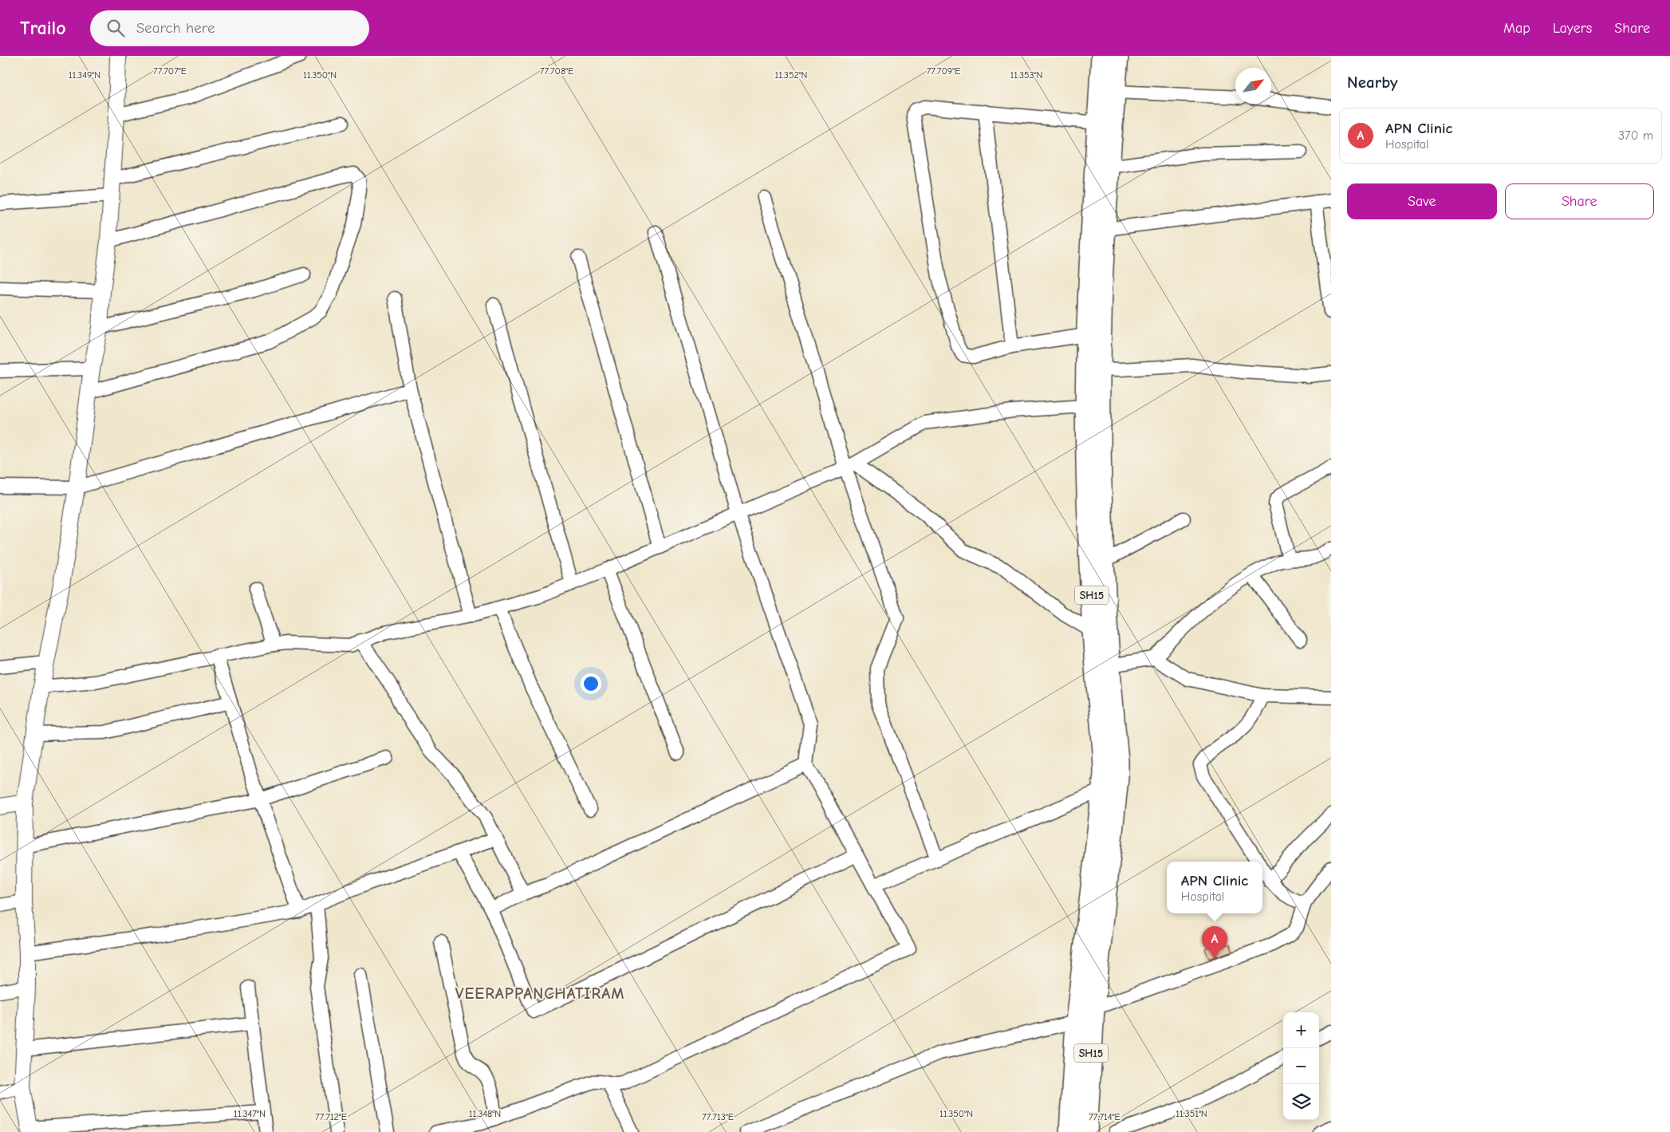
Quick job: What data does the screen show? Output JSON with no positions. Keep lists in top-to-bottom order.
{
  "streets": {
    "main road": ["SH15"]
  },
  "districts": ["VEERAPPANCHATIRAM"],
  "north": "top right",
  "page": {
    "header": "Trailo",
    "search": "Search here",
    "nav": ["Map", "Layers", "Share"],
    "heading": "Nearby",
    "list": [
      {
        "mark": "A",
        "name": "APN Clinic",
        "note": "Hospital",
        "value": "370 m"
      }
    ],
    "buttons": ["Save", "Share"],
    "popup": ["APN Clinic", "Hospital"],
    "pins": "A",
    "map_buttons": ["+", "−"]
  },
  "coordinates": [
    "77.708°E",
    "77.707°E",
    "77.709°E",
    "11.353°N",
    "11.349°N",
    "11.350°N",
    "11.352°N",
    "11.347°N",
    "11.348°N",
    "11.351°N",
    "77.712°E",
    "77.713°E",
    "77.714°E"
  ]
}
